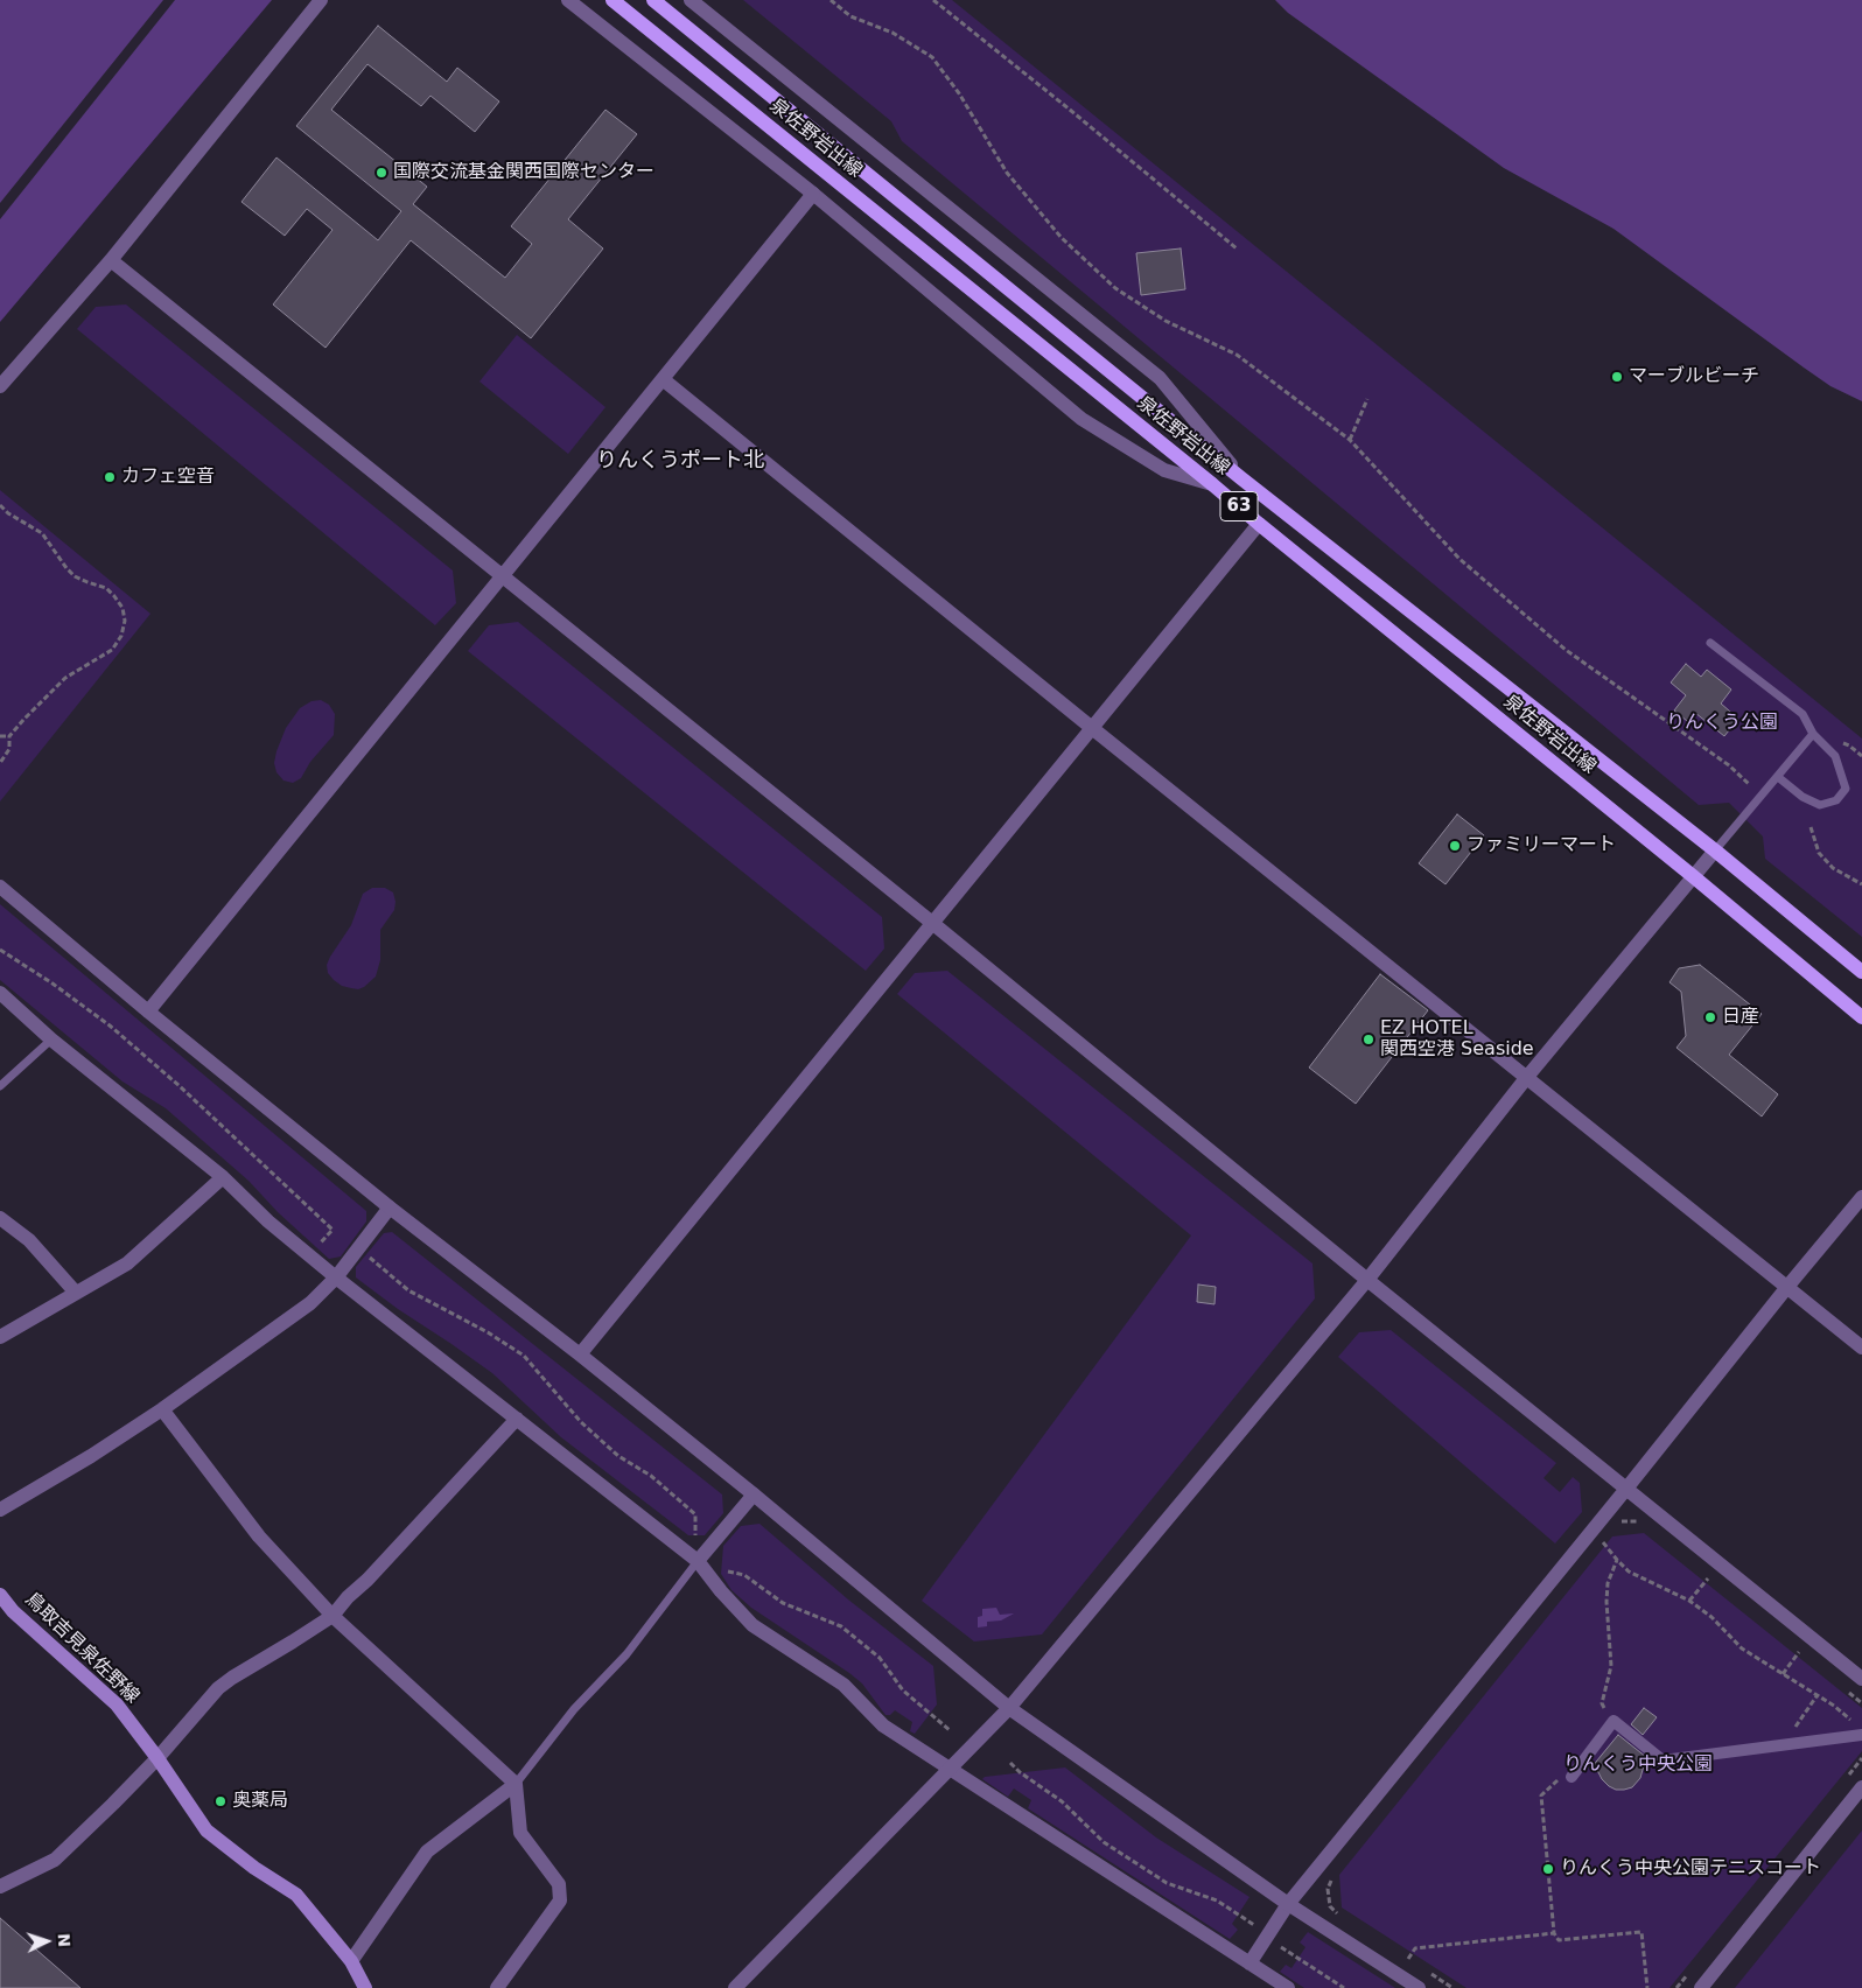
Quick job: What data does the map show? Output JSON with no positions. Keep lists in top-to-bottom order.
{
  "streets": {
    "main road": ["泉佐野岩出線", "63", "鳥取吉見泉佐野線"]
  },
  "districts": ["りんくうポート北"],
  "parks": ["りんくう公園", "りんくう中央公園"],
  "places": [
    "国際交流基金関西国際センター",
    "マーブルビーチ",
    "カフェ空音",
    "ファミリーマート",
    "日産",
    "EZ HOTEL 関西空港 Seaside",
    "奥薬局",
    "りんくう中央公園テニスコート"
  ],
  "north": "right"
}
